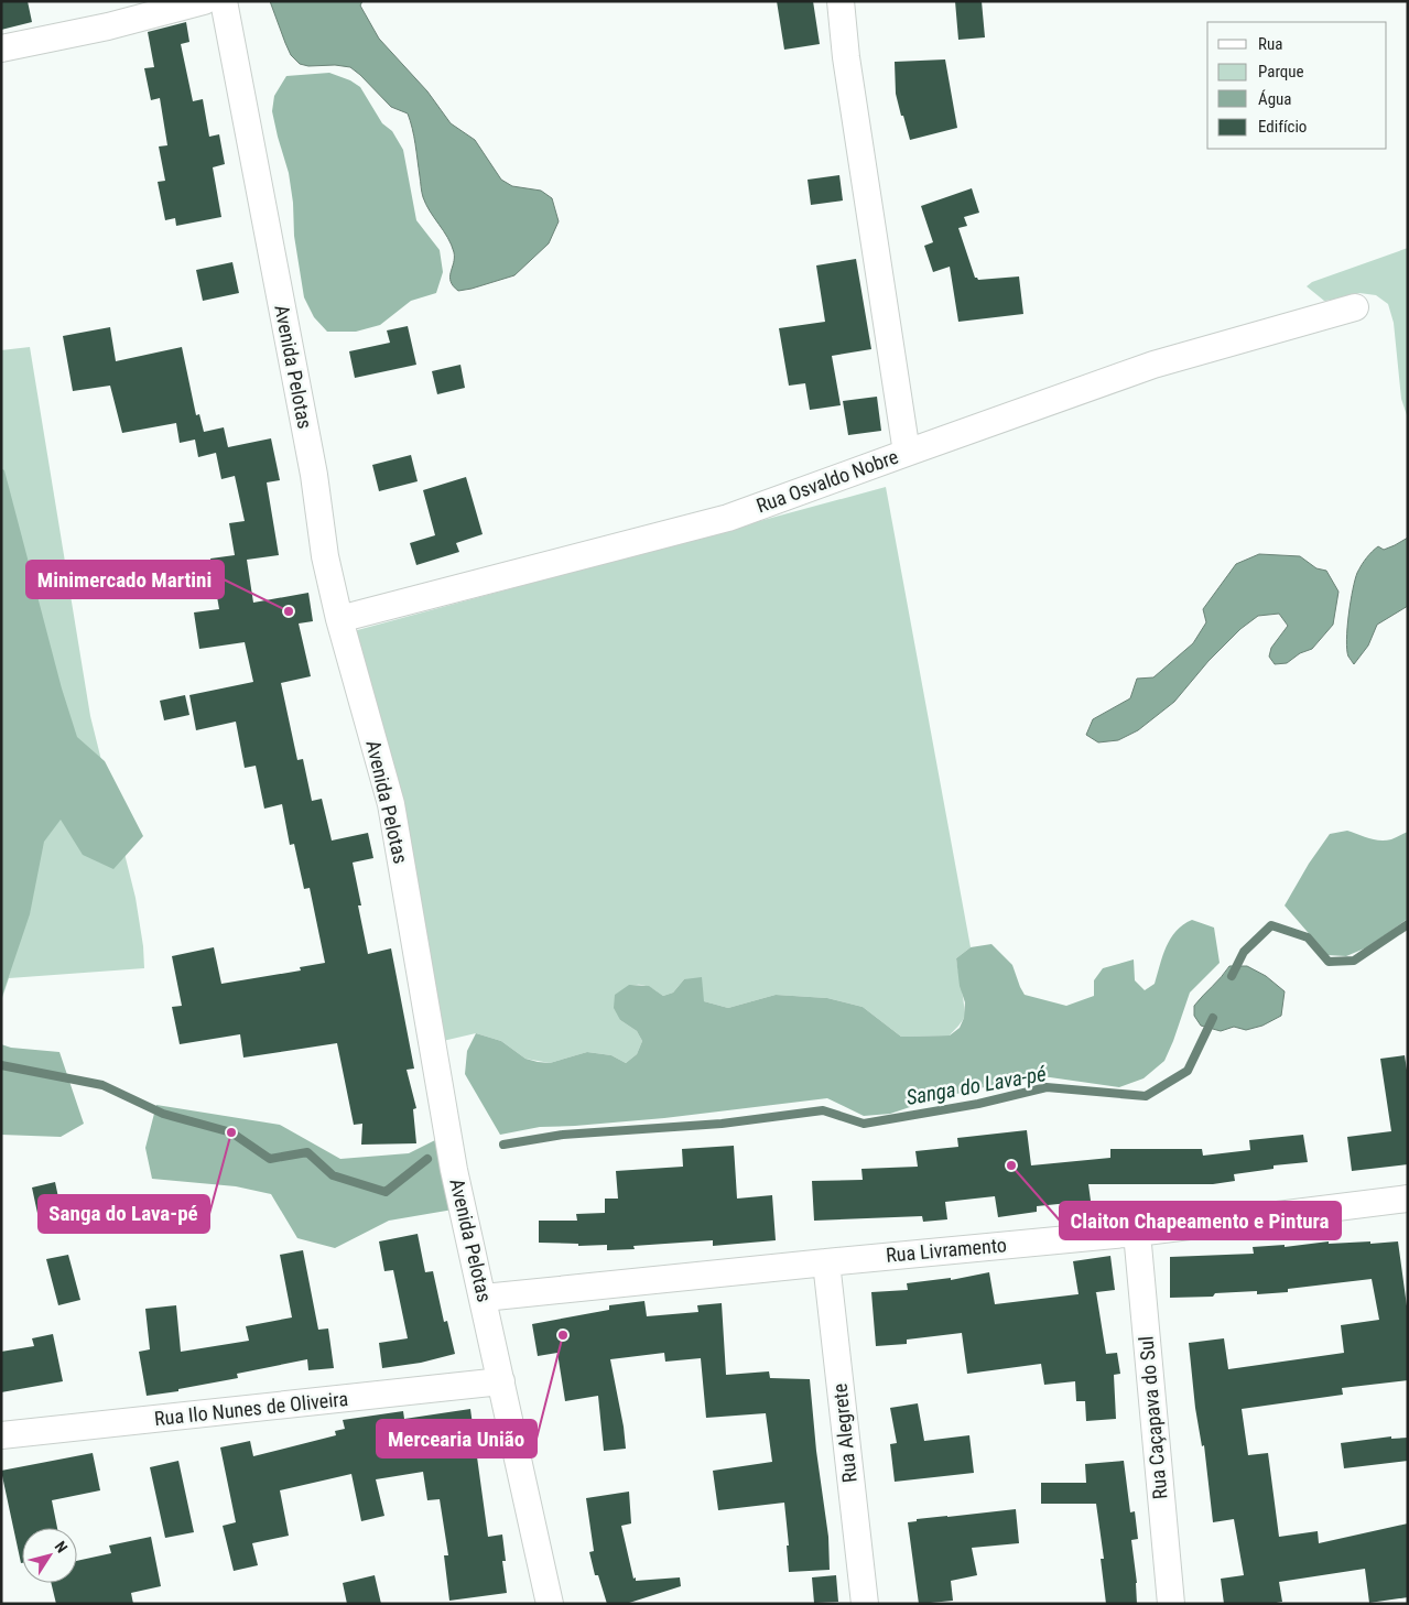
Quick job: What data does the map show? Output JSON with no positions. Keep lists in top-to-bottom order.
{
  "streets": {
    "street": [
      "Avenida Pelotas",
      "Rua Osvaldo Nobre",
      "Rua Livramento",
      "Rua Ilo Nunes de Oliveira",
      "Rua Caçapava do Sul",
      "Rua Alegrete"
    ]
  },
  "crossings": [
    ["Avenida Pelotas", "Rua Osvaldo Nobre"],
    ["Avenida Pelotas", "Rua Livramento"],
    ["Avenida Pelotas", "Rua Ilo Nunes de Oliveira"],
    ["Rua Livramento", "Rua Caçapava do Sul"],
    ["Rua Livramento", "Rua Alegrete"]
  ],
  "water": ["Sanga do Lava-pé"],
  "places": [
    "Minimercado Martini",
    "Sanga do Lava-pé",
    "Claiton Chapeamento e Pintura",
    "Mercearia União"
  ],
  "legend": [
    "Rua",
    "Parque",
    "Água",
    "Edifício"
  ],
  "north": "top right"
}
